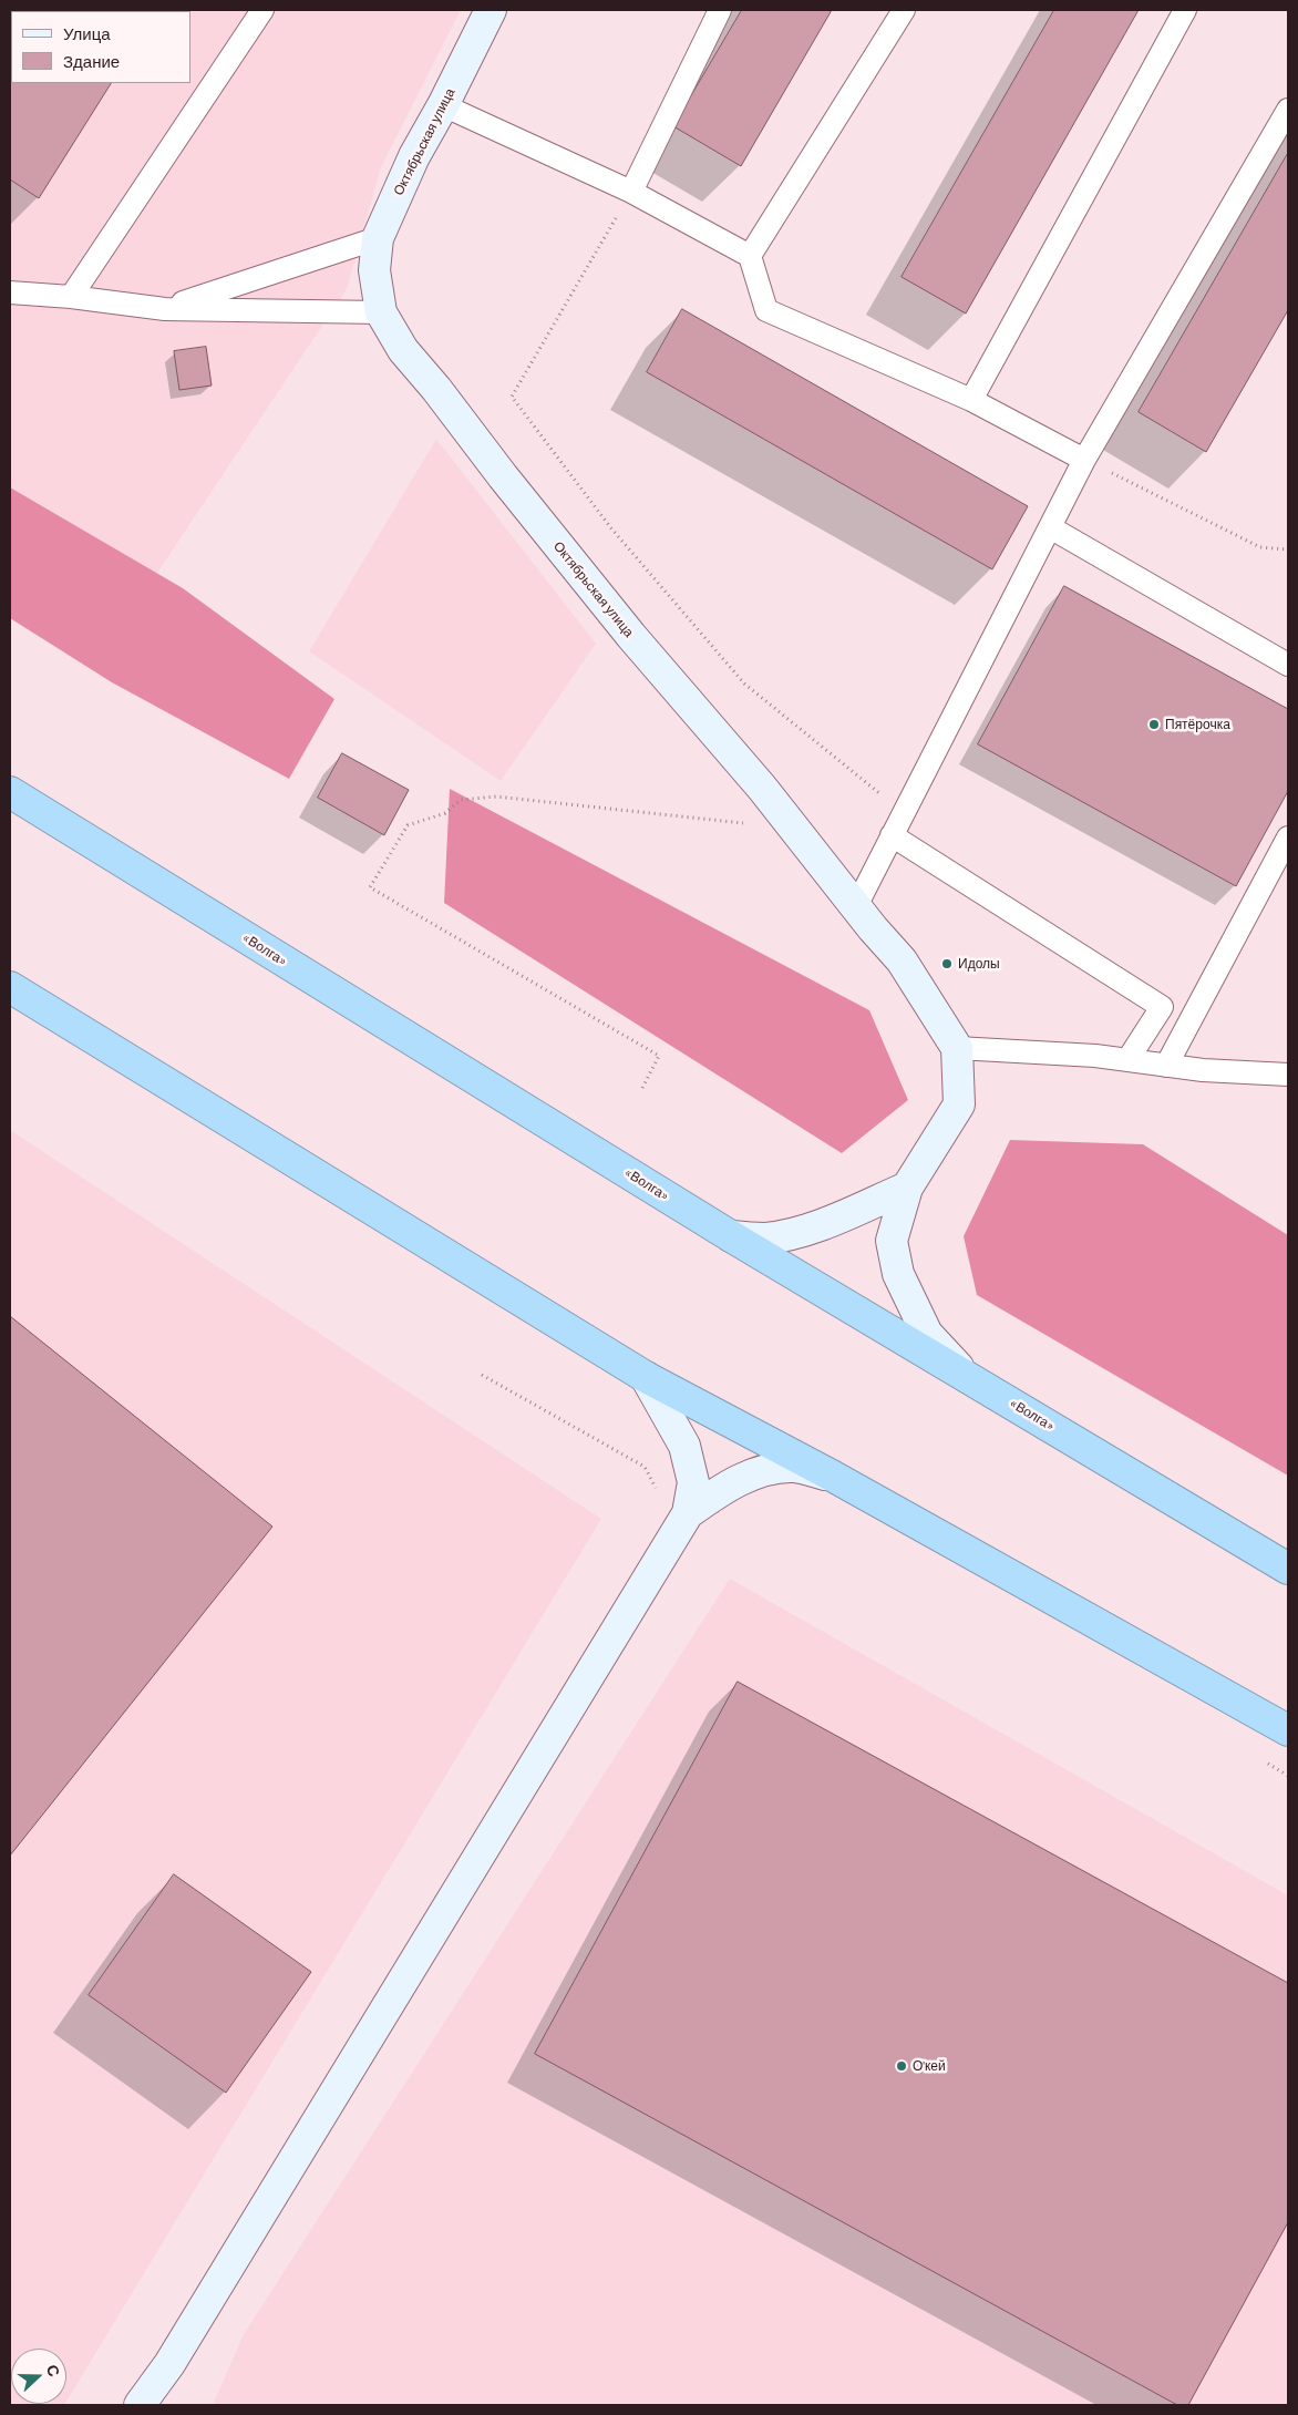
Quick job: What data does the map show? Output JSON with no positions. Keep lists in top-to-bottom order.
{
  "streets": {
    "highway": ["«Волга»"],
    "street": ["Октябрьская улица"]
  },
  "places": ["Пятёрочка", "Идолы", "О'кей"],
  "legend": ["Улица", "Здание"],
  "north": "right"
}
